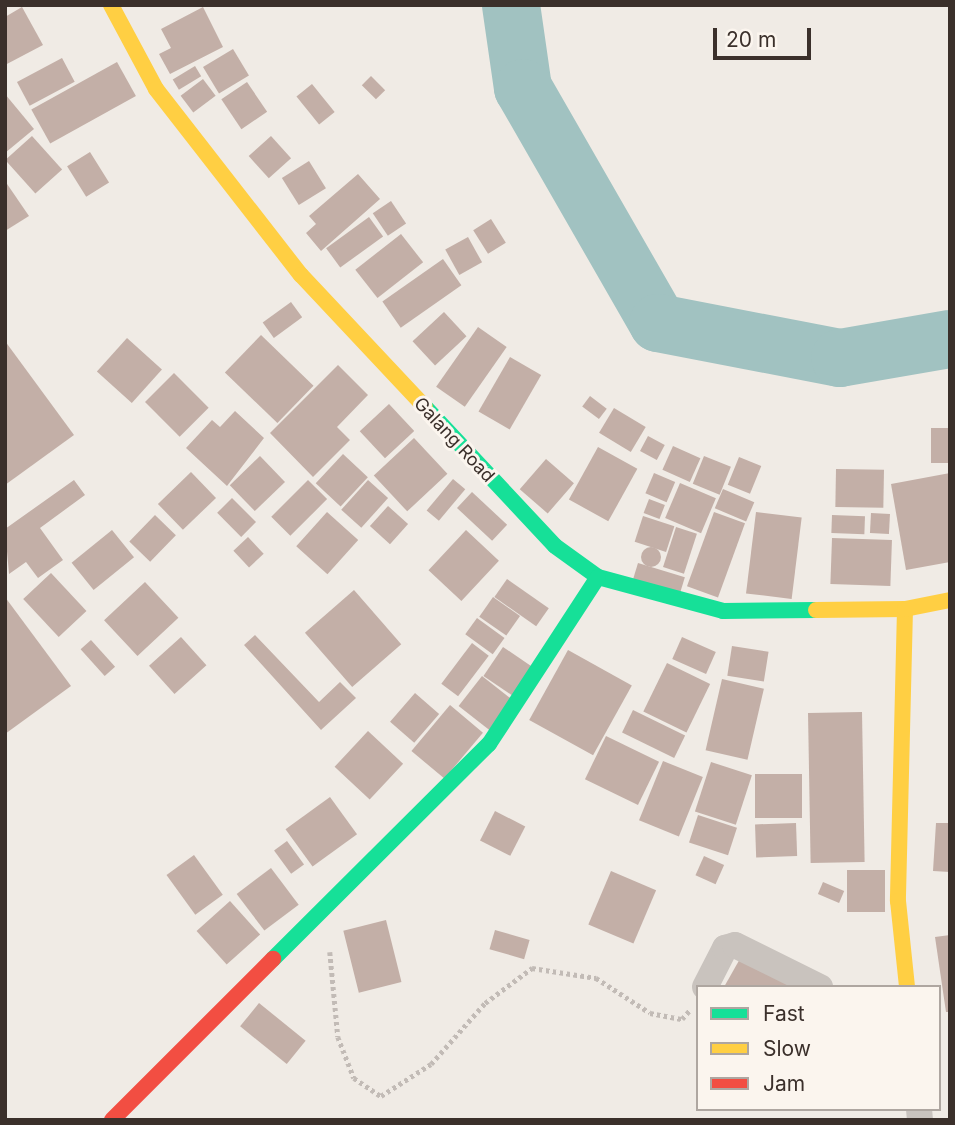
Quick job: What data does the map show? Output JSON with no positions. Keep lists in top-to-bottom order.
{
  "streets": {
    "street": ["Galang Road"]
  },
  "legend": ["Fast", "Slow", "Jam"],
  "scale_bar": "20 m"
}
